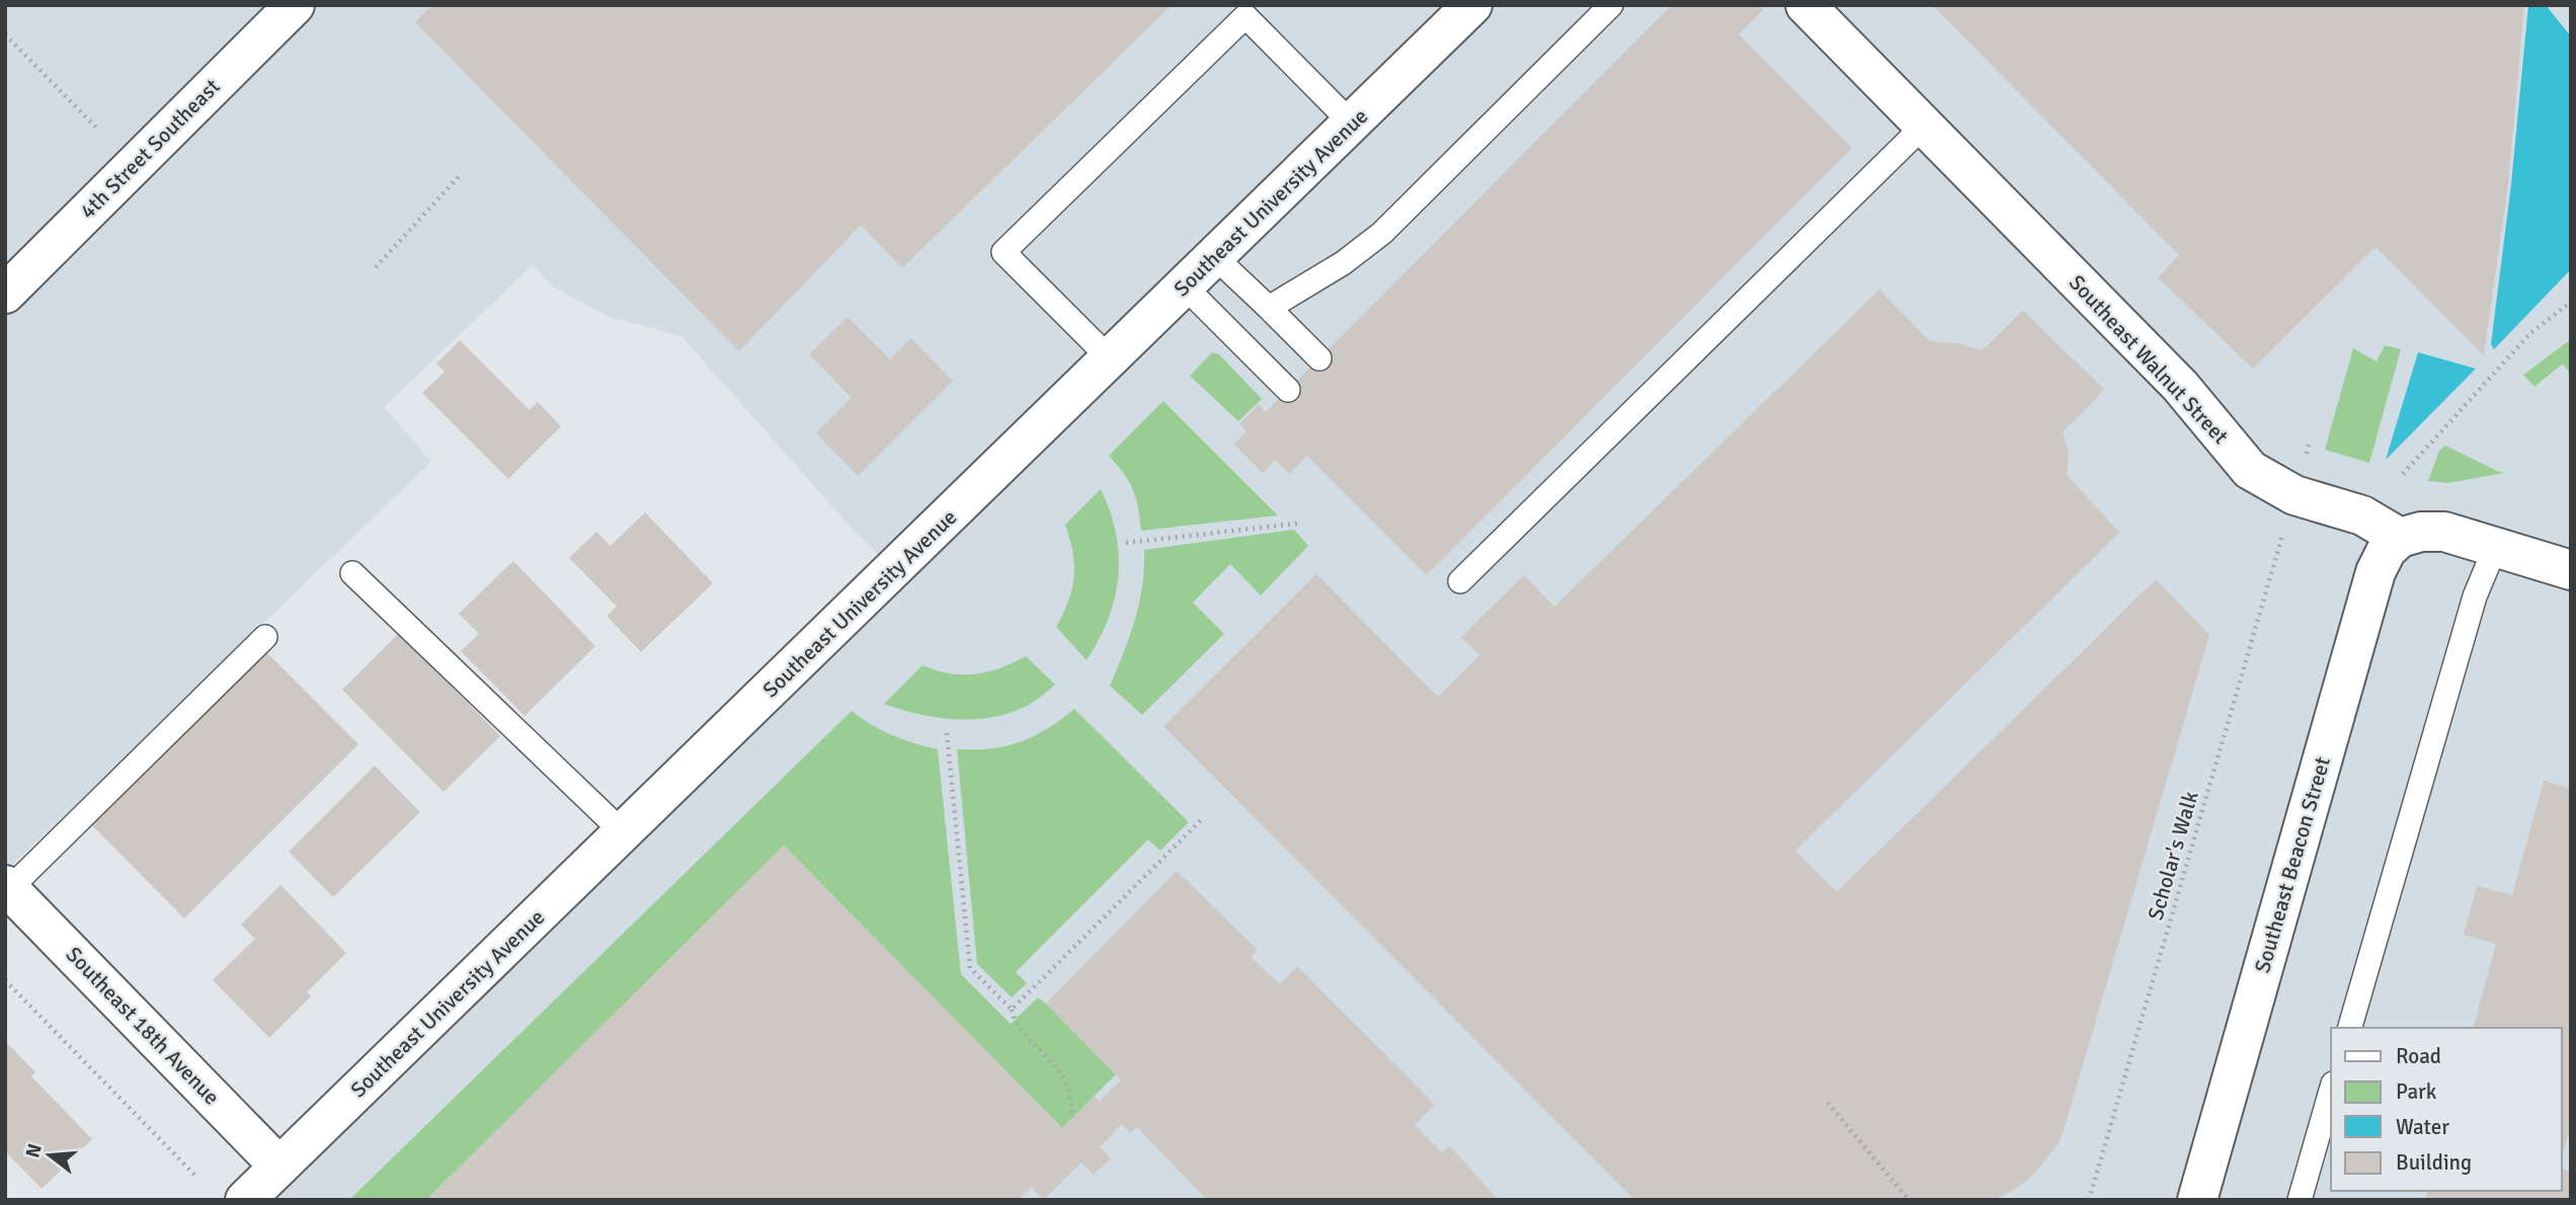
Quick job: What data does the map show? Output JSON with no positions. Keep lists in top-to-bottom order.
{
  "streets": {
    "main road": [
      "4th Street Southeast",
      "Southeast University Avenue",
      "Southeast Walnut Street",
      "Southeast Beacon Street",
      "Southeast 18th Avenue"
    ],
    "path": ["Scholar's Walk"]
  },
  "crossings": [
    ["Southeast University Avenue", "Southeast 18th Avenue"],
    ["Southeast Walnut Street", "Southeast Beacon Street"]
  ],
  "legend": [
    "Road",
    "Park",
    "Water",
    "Building"
  ],
  "north": "left"
}
